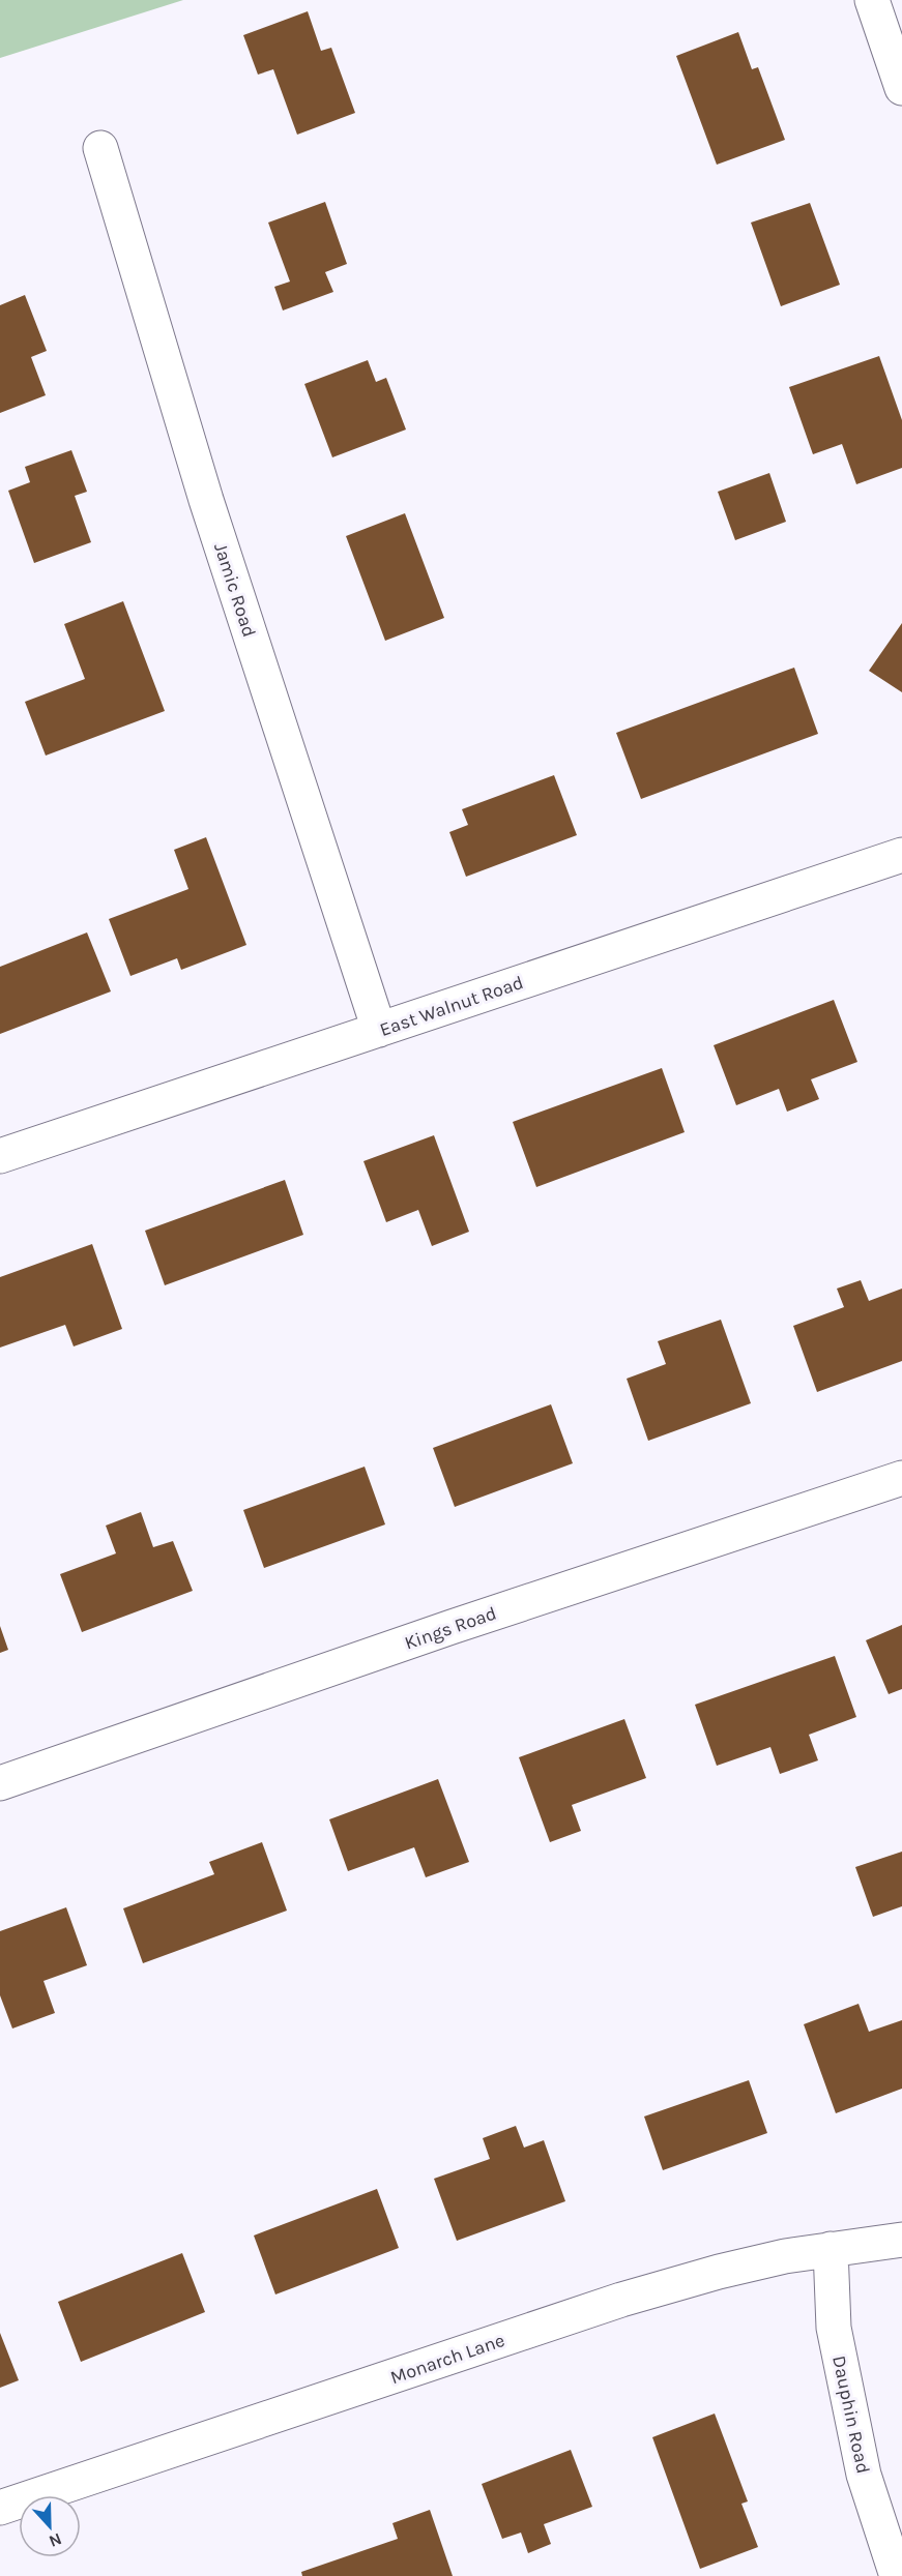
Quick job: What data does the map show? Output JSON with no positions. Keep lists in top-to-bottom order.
{
  "streets": {
    "street": [
      "Jamic Road",
      "East Walnut Road",
      "Kings Road",
      "Monarch Lane",
      "Dauphin Road"
    ]
  },
  "crossings": [
    ["Jamic Road", "East Walnut Road"],
    ["Monarch Lane", "Dauphin Road"]
  ],
  "north": "bottom"
}
